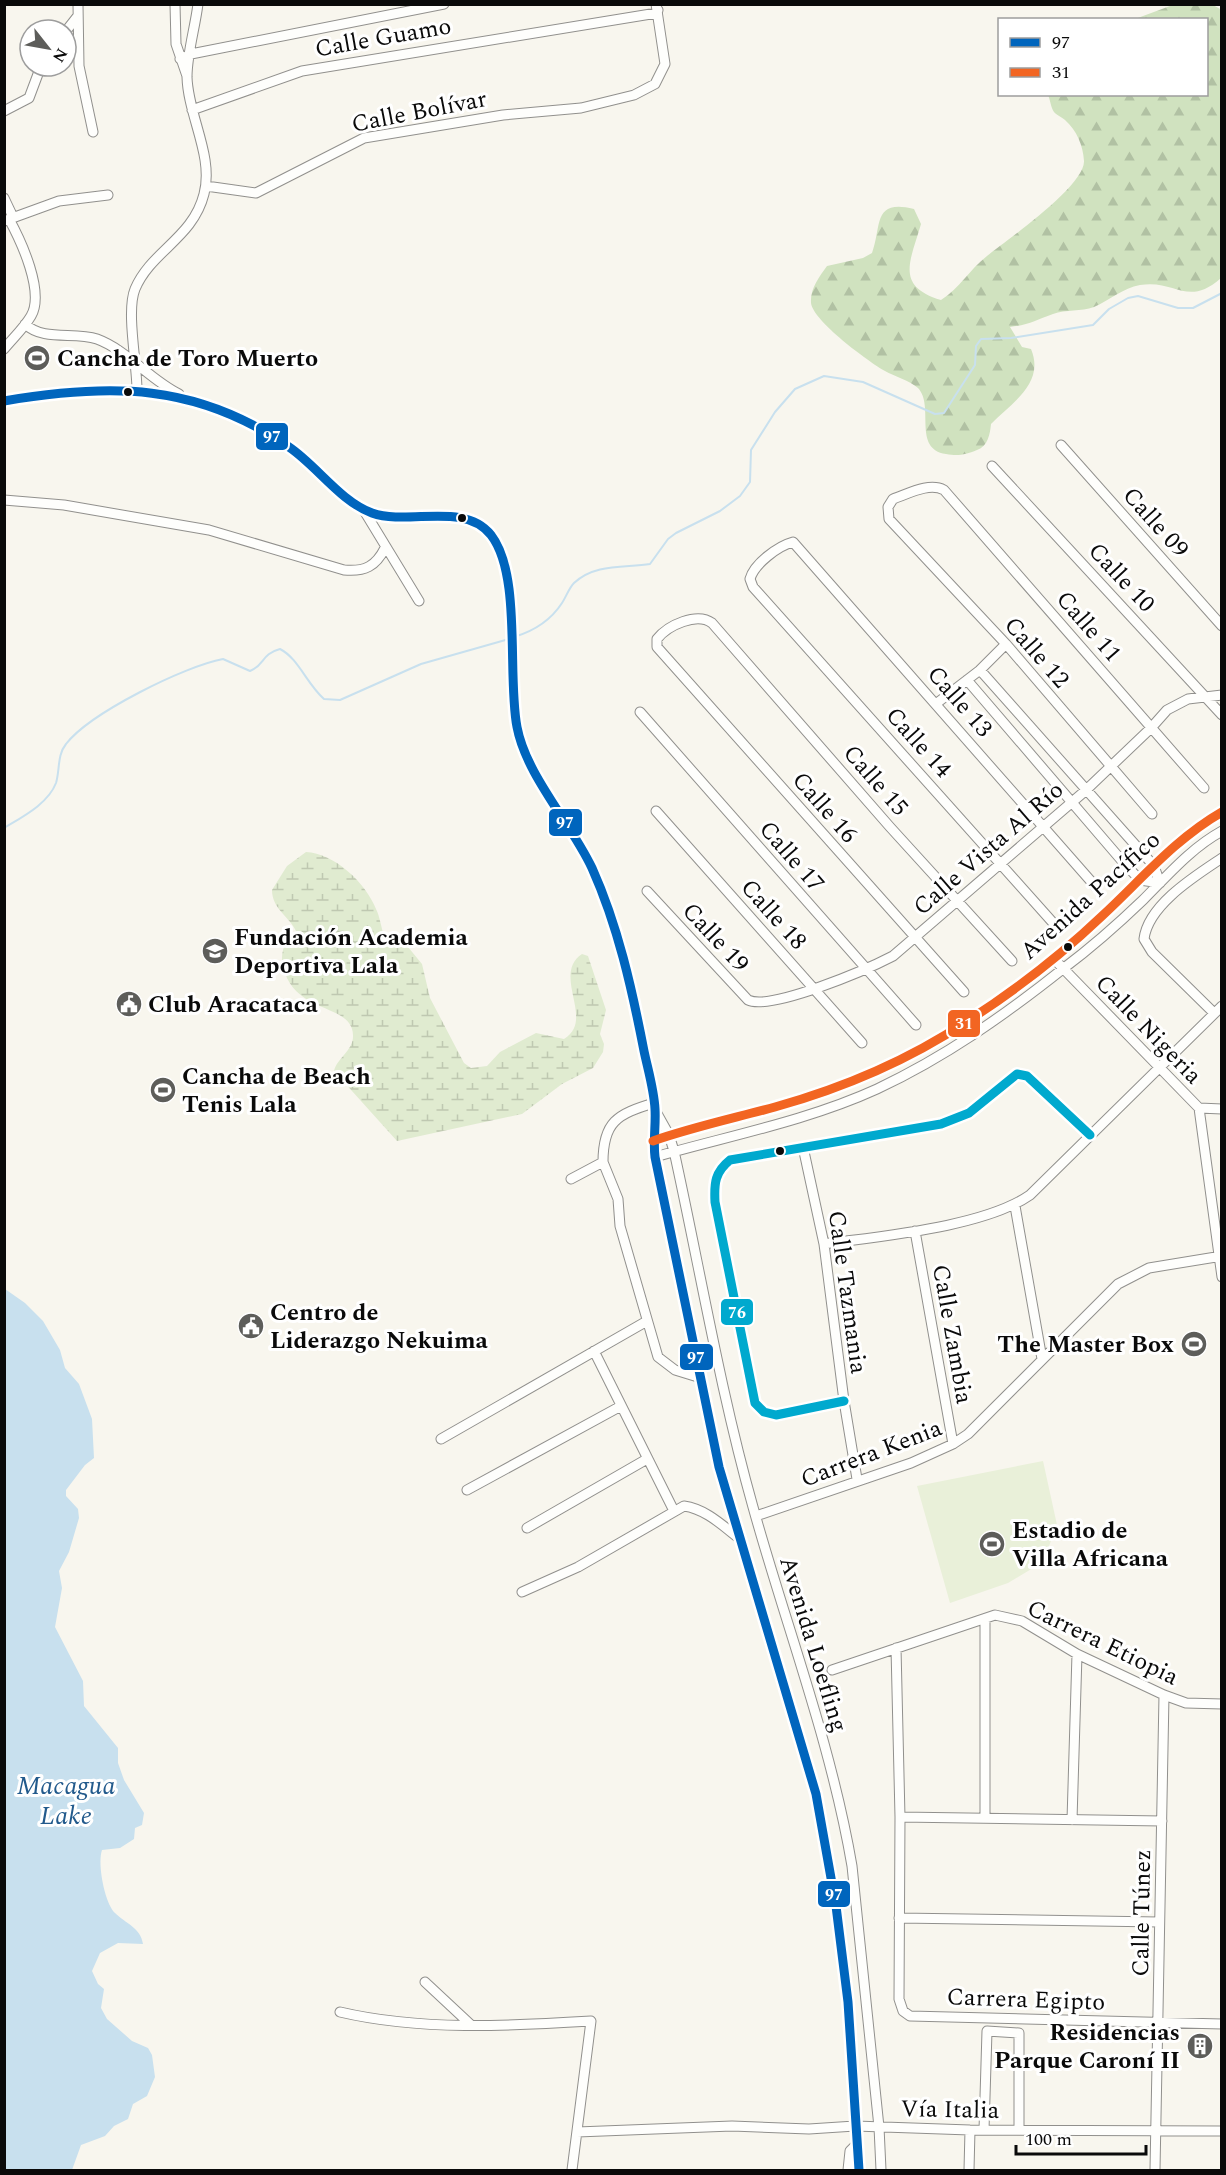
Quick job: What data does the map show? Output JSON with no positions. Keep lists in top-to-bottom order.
{
  "streets": {
    "street": [
      "Calle Guamo",
      "Calle Bolívar",
      "Calle 09",
      "Calle 10",
      "Calle 11",
      "Calle 12",
      "Calle 13",
      "Calle 14",
      "Calle 15",
      "Calle 16",
      "Calle Vista Al Río",
      "Calle 17",
      "Avenida Pacífico",
      "Calle 18",
      "Calle 19",
      "Calle Nigeria",
      "Calle Tazmania",
      "Calle Zambia",
      "Carrera Kenia",
      "Carrera Etiopia",
      "Avenida Loefling",
      "Calle Túnez",
      "Carrera Egipto",
      "Vía Italia"
    ]
  },
  "crossings": [
    ["Calle Guamo", "Calle Bolívar"],
    ["Calle 10", "Calle Vista Al Río"],
    ["Calle 11", "Calle 12"],
    ["Calle 11", "Calle Vista Al Río"],
    ["Calle 12", "Calle Vista Al Río"],
    ["Calle 13", "Calle 14"],
    ["Calle 13", "Calle Vista Al Río"],
    ["Calle 14", "Calle Vista Al Río"],
    ["Calle 15", "Calle 16"],
    ["Calle 15", "Calle Vista Al Río"],
    ["Calle 16", "Calle Vista Al Río"],
    ["Calle Vista Al Río", "Calle 17"],
    ["Calle Vista Al Río", "Calle 18"],
    ["Calle Vista Al Río", "Calle 19"],
    ["Avenida Pacífico", "Calle Nigeria"],
    ["Avenida Pacífico", "Avenida Loefling"],
    ["Calle Nigeria", "Carrera Kenia"],
    ["Calle Tazmania", "Carrera Kenia"],
    ["Calle Zambia", "Carrera Kenia"],
    ["Carrera Kenia", "Avenida Loefling"],
    ["Carrera Etiopia", "Calle Túnez"],
    ["Avenida Loefling", "Vía Italia"],
    ["Calle Túnez", "Carrera Egipto"],
    ["Calle Túnez", "Vía Italia"]
  ],
  "water": ["Macagua Lake"],
  "places": {
    "sports": [
      "Cancha de Toro Muerto",
      "Cancha de Beach Tenis Lala",
      "The Master Box",
      "Estadio de Villa Africana"
    ],
    "school or university": ["Fundación Academia Deportiva Lala"],
    "public building": ["Club Aracataca", "Centro de Liderazgo Nekuima"],
    "building": ["Residencias Parque Caroní II"]
  },
  "lines": ["transit line 97", "transit line 31", "transit line 76"],
  "legend": ["97", "31"],
  "scale_bar": "100 m",
  "north": "bottom right"
}
